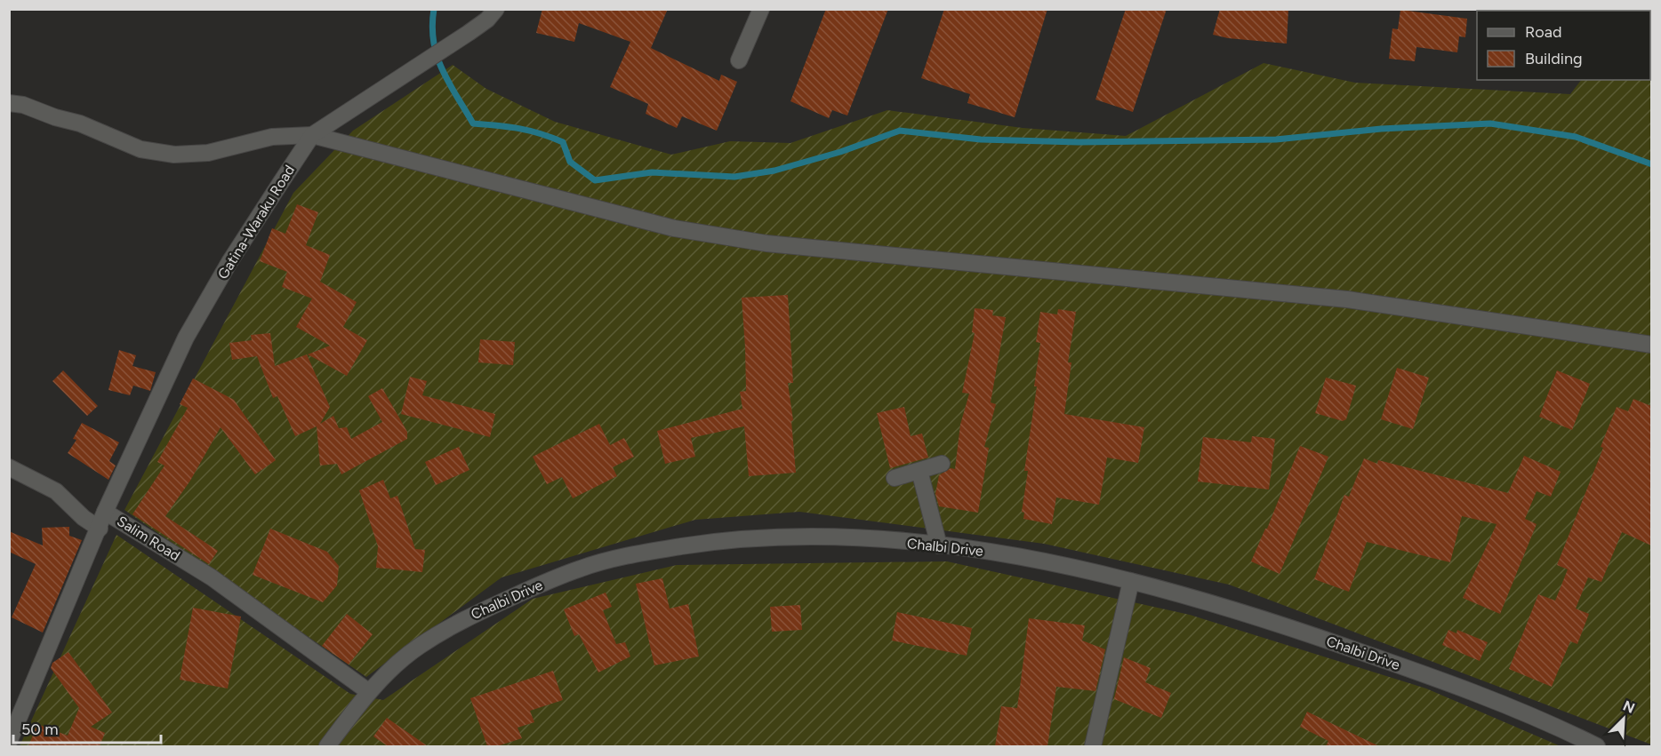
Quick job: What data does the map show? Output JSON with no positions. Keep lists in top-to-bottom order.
{
  "streets": {
    "street": ["Gatina-Waraku Road", "Salim Road", "Chalbi Drive"]
  },
  "crossings": [
    ["Gatina-Waraku Road", "Salim Road"],
    ["Salim Road", "Chalbi Drive"]
  ],
  "legend": ["Road", "Building"],
  "scale_bar": "50 m",
  "north": "top right"
}
